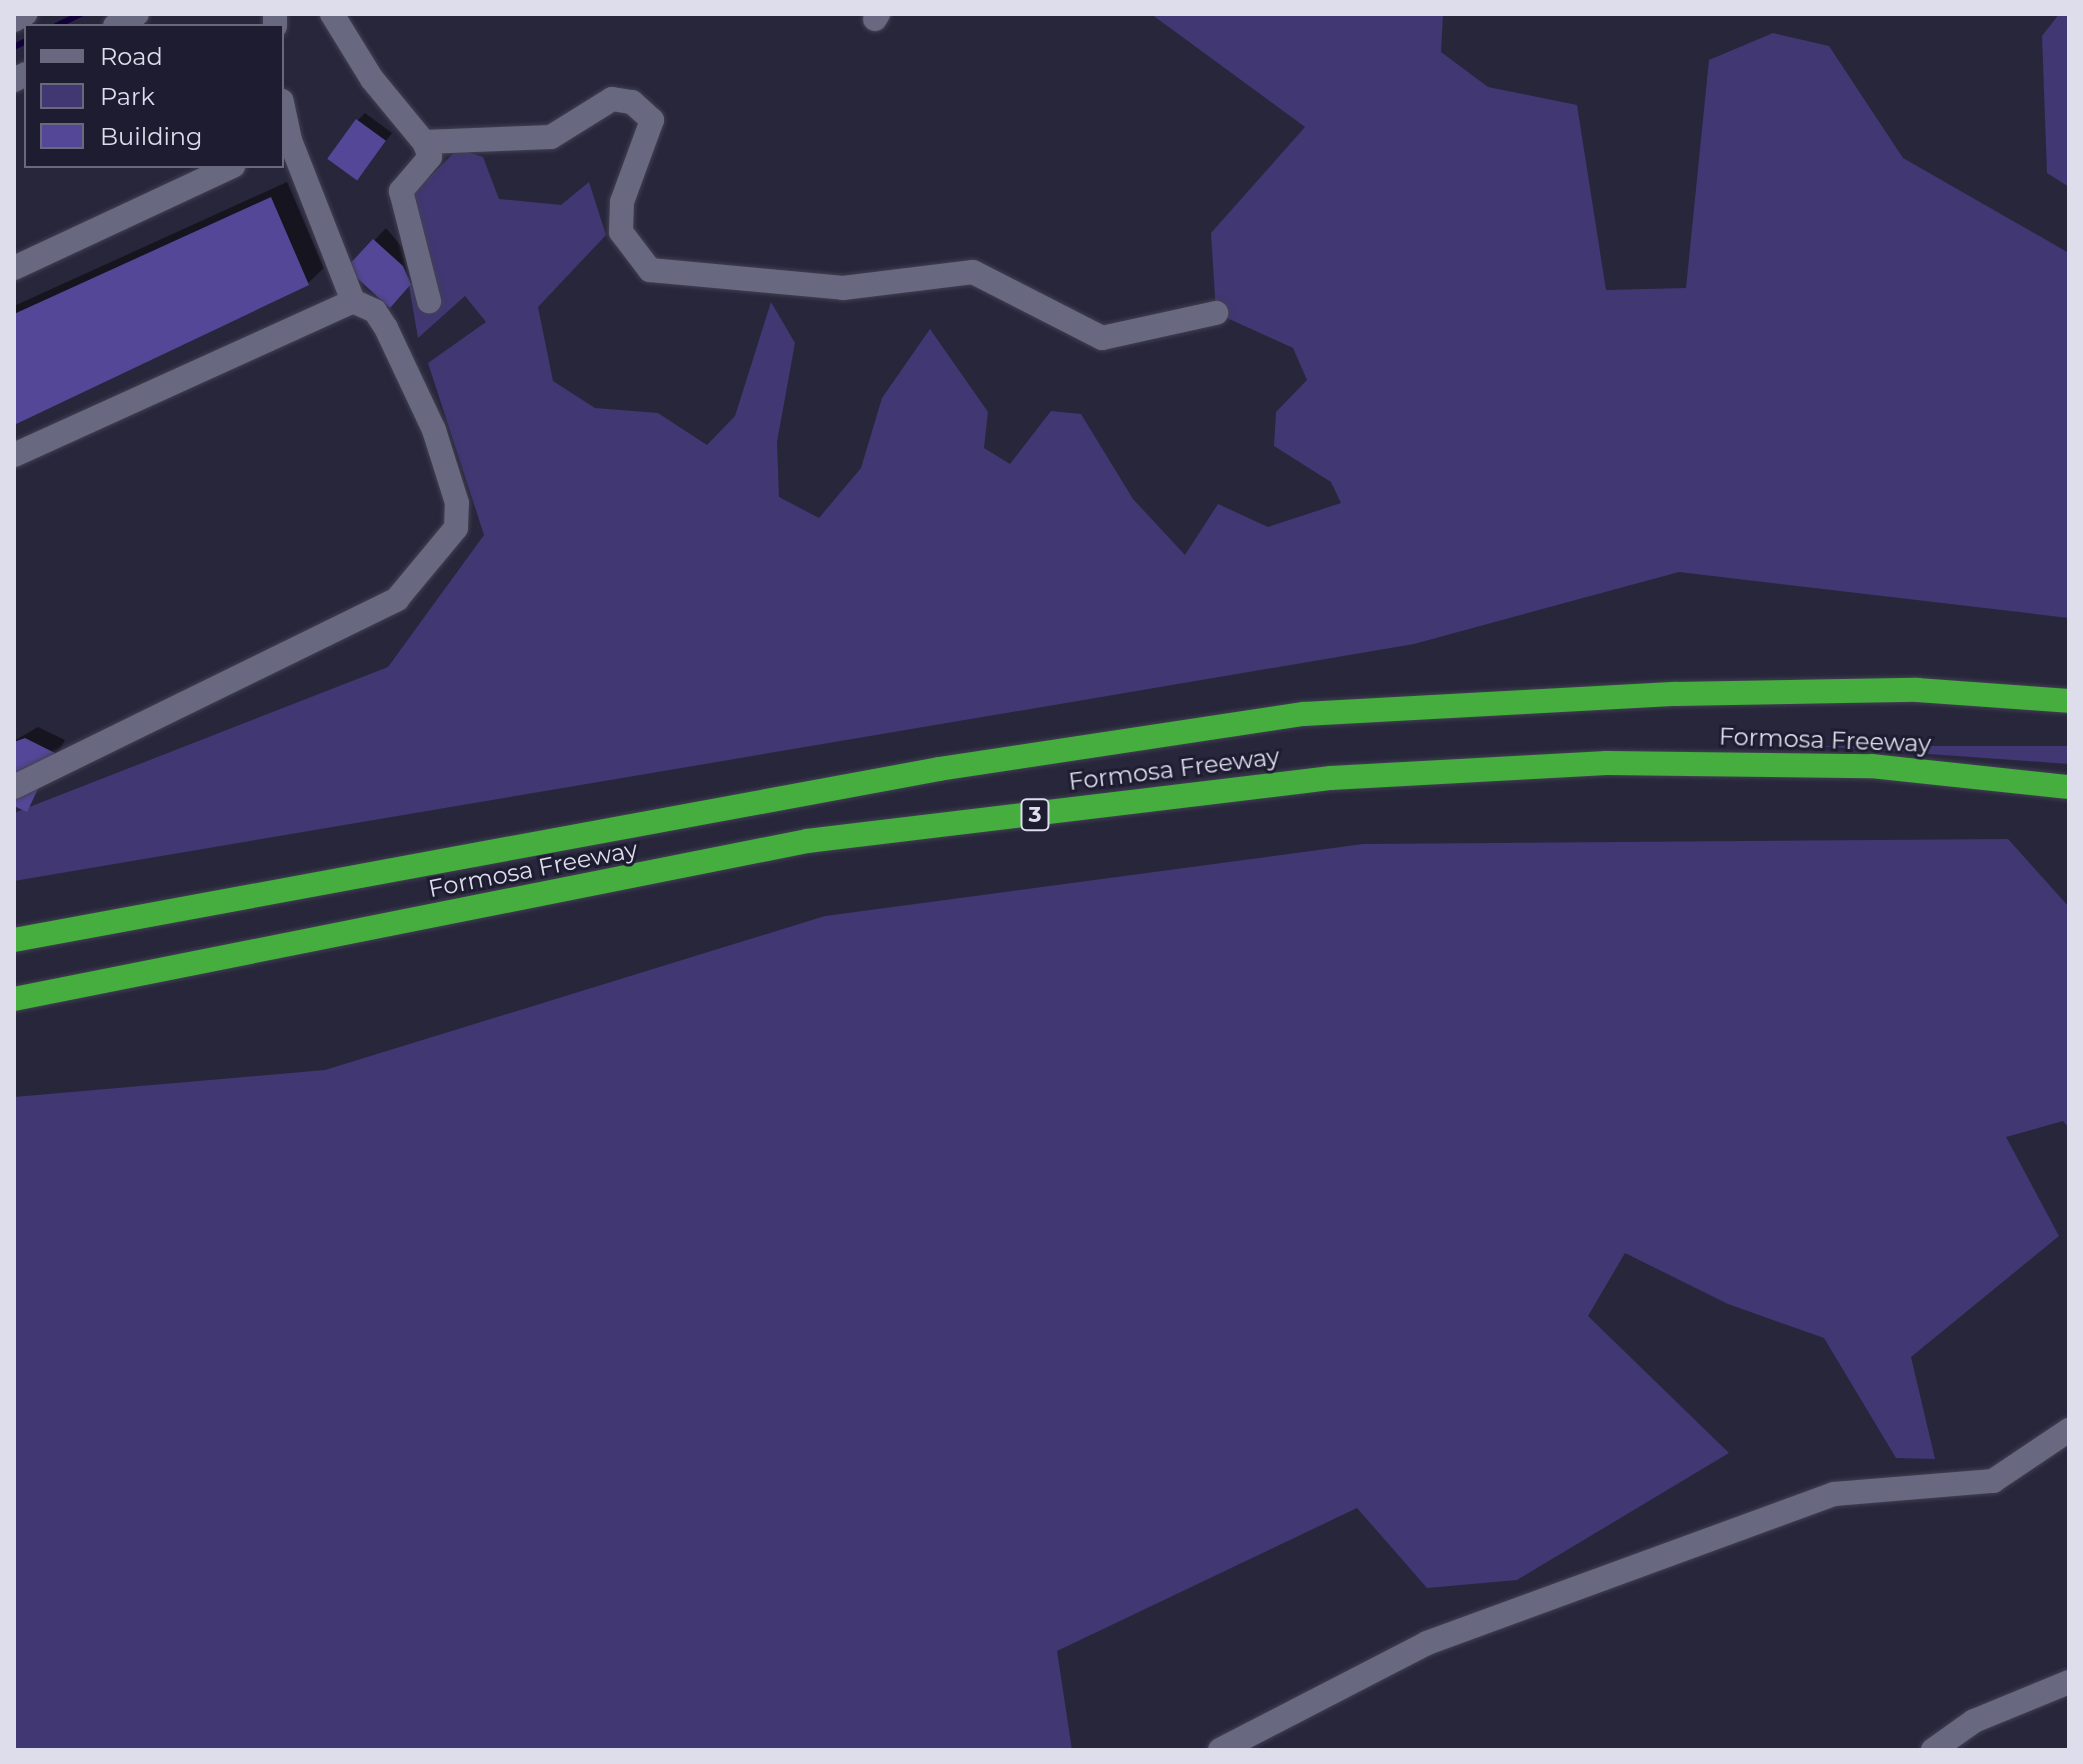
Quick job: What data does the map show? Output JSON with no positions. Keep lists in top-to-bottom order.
{
  "streets": {
    "highway": ["Formosa Freeway", "3"]
  },
  "legend": ["Road", "Park", "Building"]
}
